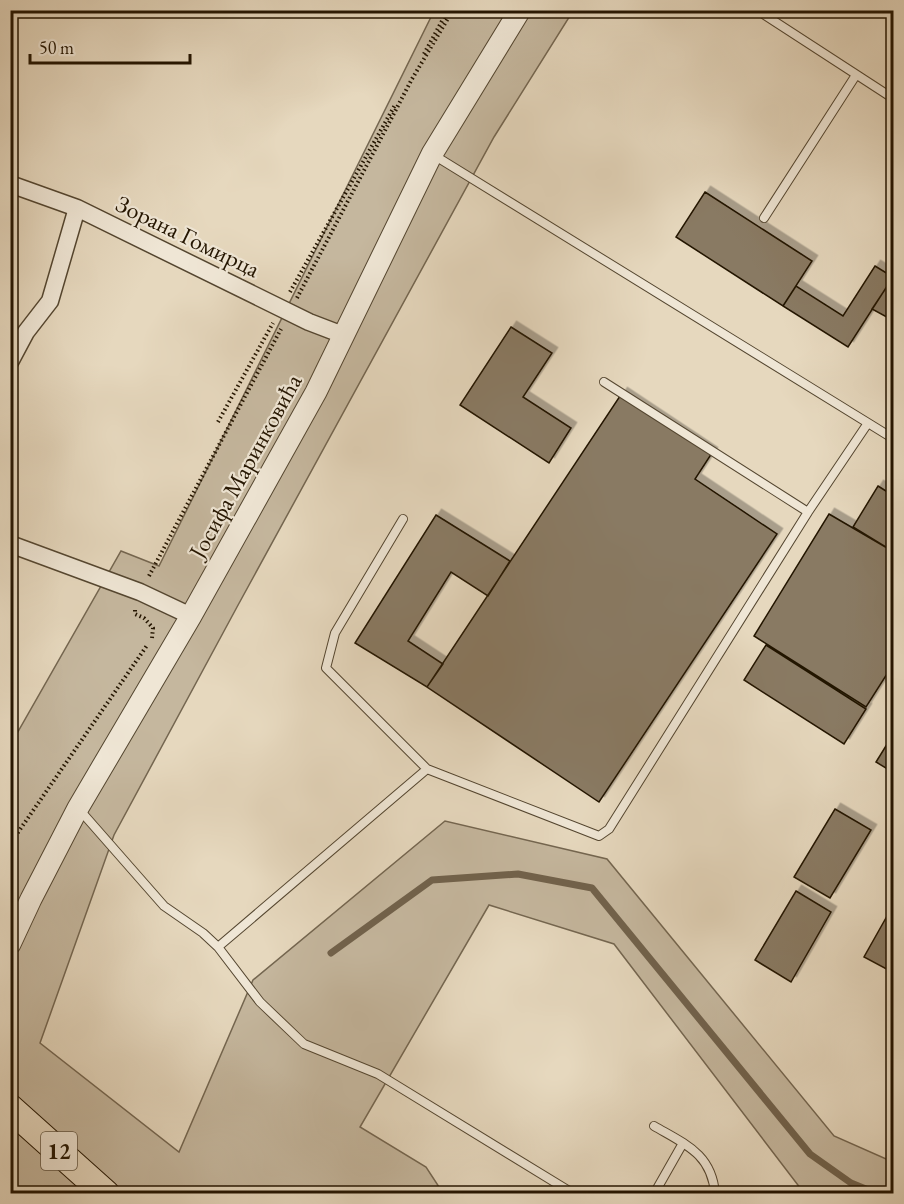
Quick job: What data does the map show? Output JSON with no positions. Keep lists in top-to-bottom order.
{
  "streets": {
    "main road": ["12"],
    "street": ["Зорана Гомирца", "Јосифа Маринковића"]
  },
  "crossings": [
    ["Зорана Гомирца", "Јосифа Маринковића"]
  ],
  "scale_bar": "50 m"
}
